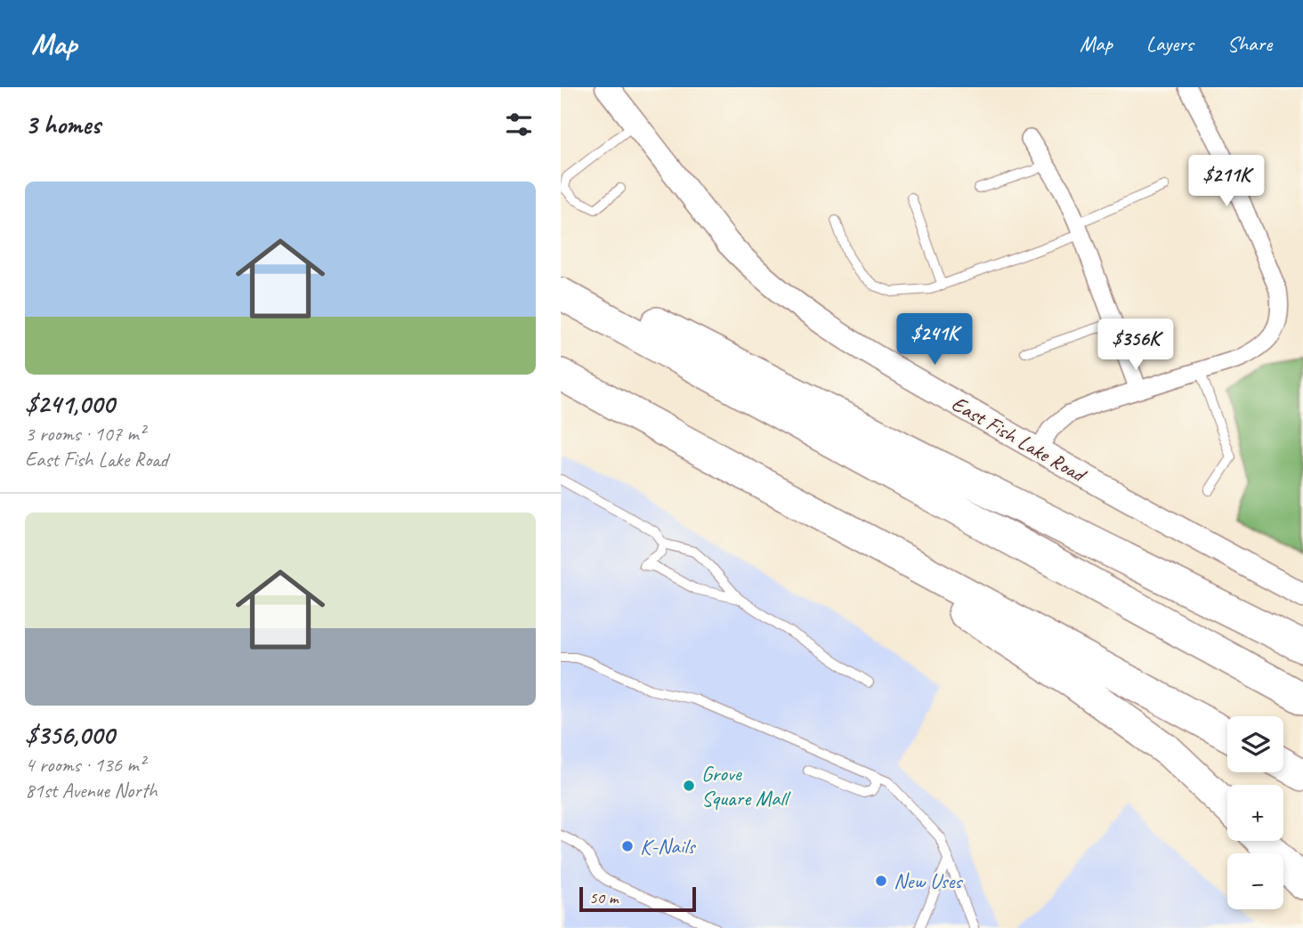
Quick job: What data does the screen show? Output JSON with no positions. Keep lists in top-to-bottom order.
{
  "streets": {
    "street": ["East Fish Lake Road"]
  },
  "places": ["Grove Square Mall", "K-Nails", "New Uses"],
  "scale_bar": "50 m",
  "page": {
    "header": "Map",
    "nav": ["Map", "Layers", "Share"],
    "heading": "3 homes",
    "price": ["$211K", "$241K", "$356K"],
    "list": [
      {
        "name": "$241,000",
        "note": "3 rooms · 107 m² · East Fish Lake Road"
      },
      {
        "name": "$356,000",
        "note": "4 rooms · 136 m² · 81st Avenue North"
      }
    ],
    "map_buttons": ["+", "−"],
    "scale": "50 m"
  }
}
